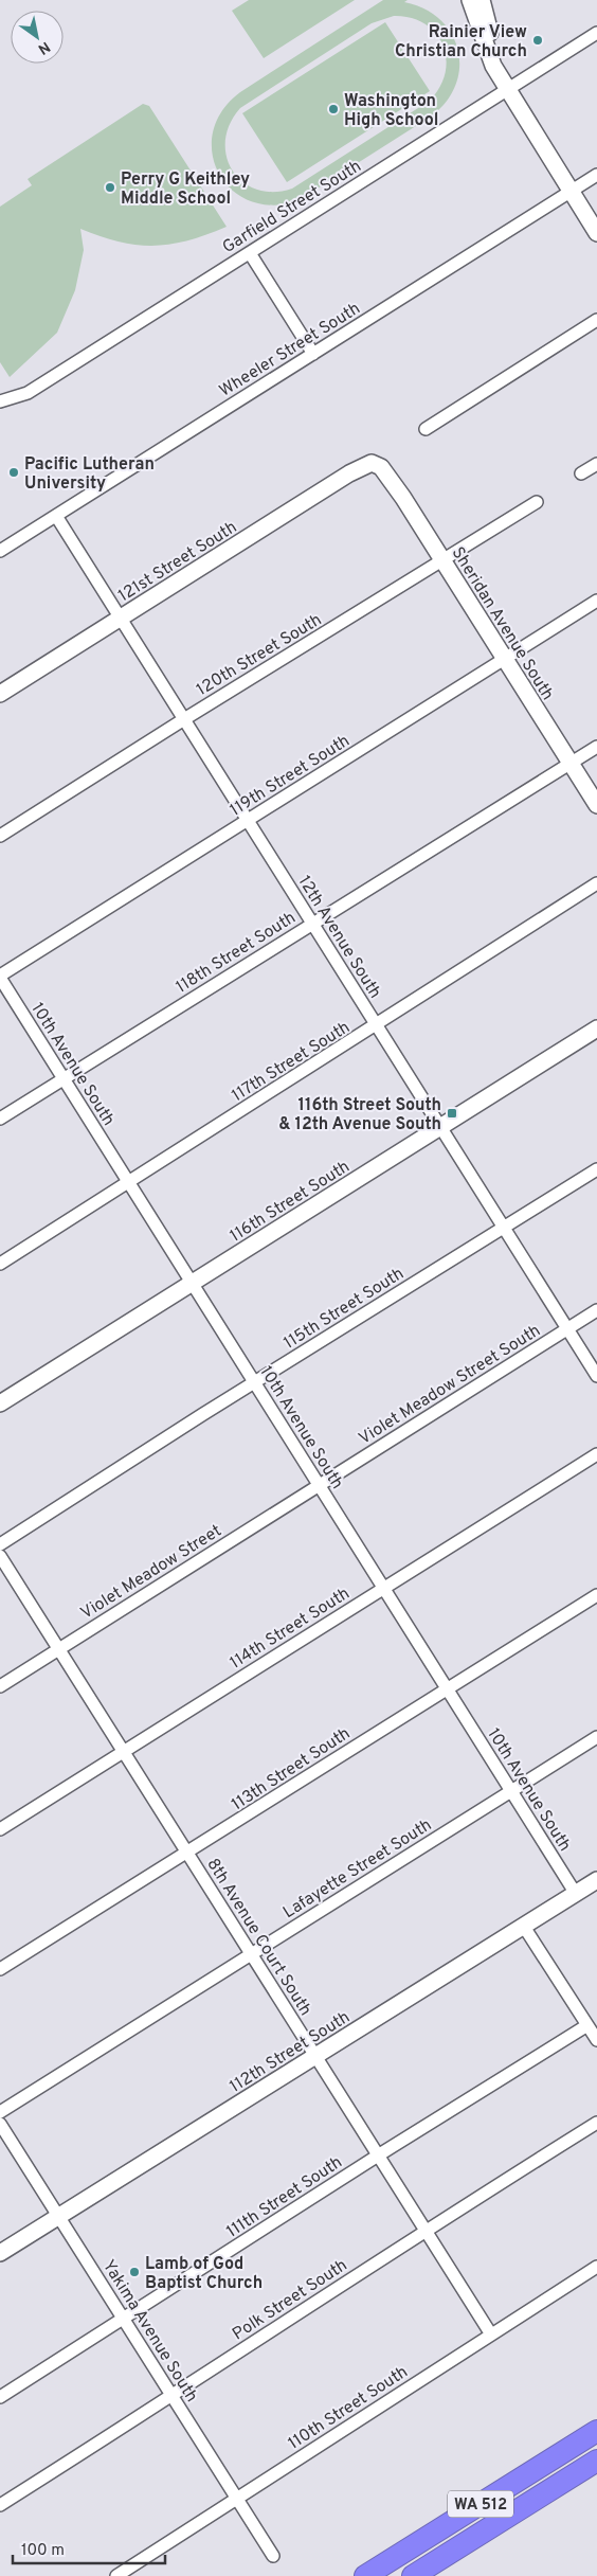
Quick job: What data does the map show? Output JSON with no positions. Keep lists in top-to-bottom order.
{
  "streets": {
    "highway": ["WA 512"],
    "street": [
      "Garfield Street South",
      "Wheeler Street South",
      "121st Street South",
      "Sheridan Avenue South",
      "120th Street South",
      "119th Street South",
      "12th Avenue South",
      "118th Street South",
      "117th Street South",
      "10th Avenue South",
      "116th Street South",
      "115th Street South",
      "Violet Meadow Street South",
      "Violet Meadow Street",
      "114th Street South",
      "113th Street South",
      "Lafayette Street South",
      "8th Avenue Court South",
      "112th Street South",
      "111th Street South",
      "Polk Street South",
      "Yakima Avenue South",
      "110th Street South"
    ]
  },
  "crossings": [
    ["Wheeler Street South", "12th Avenue South"],
    ["121st Street South", "Sheridan Avenue South"],
    ["121st Street South", "12th Avenue South"],
    ["Sheridan Avenue South", "120th Street South"],
    ["Sheridan Avenue South", "119th Street South"],
    ["Sheridan Avenue South", "118th Street South"],
    ["120th Street South", "12th Avenue South"],
    ["119th Street South", "12th Avenue South"],
    ["119th Street South", "10th Avenue South"],
    ["12th Avenue South", "118th Street South"],
    ["12th Avenue South", "117th Street South"],
    ["12th Avenue South", "116th Street South"],
    ["12th Avenue South", "115th Street South"],
    ["12th Avenue South", "Violet Meadow Street South"],
    ["118th Street South", "10th Avenue South"],
    ["117th Street South", "10th Avenue South"],
    ["10th Avenue South", "116th Street South"],
    ["10th Avenue South", "115th Street South"],
    ["10th Avenue South", "Violet Meadow Street South"],
    ["10th Avenue South", "Violet Meadow Street"],
    ["10th Avenue South", "114th Street South"],
    ["10th Avenue South", "113th Street South"],
    ["10th Avenue South", "Lafayette Street South"],
    ["10th Avenue South", "112th Street South"],
    ["Violet Meadow Street South", "Violet Meadow Street"],
    ["Violet Meadow Street", "8th Avenue Court South"],
    ["114th Street South", "8th Avenue Court South"],
    ["113th Street South", "8th Avenue Court South"],
    ["Lafayette Street South", "8th Avenue Court South"],
    ["8th Avenue Court South", "112th Street South"],
    ["8th Avenue Court South", "111th Street South"],
    ["8th Avenue Court South", "Polk Street South"],
    ["8th Avenue Court South", "110th Street South"],
    ["112th Street South", "Yakima Avenue South"],
    ["111th Street South", "Yakima Avenue South"],
    ["Polk Street South", "Yakima Avenue South"],
    ["Yakima Avenue South", "110th Street South"]
  ],
  "places": {
    "other": [
      "Rainier View Christian Church",
      "Washington High School",
      "Perry G Keithley Middle School",
      "Pacific Lutheran University",
      "Lamb of God Baptist Church"
    ],
    "transit": ["116th Street South & 12th Avenue South"]
  },
  "scale_bar": "100 m",
  "north": "bottom right"
}
